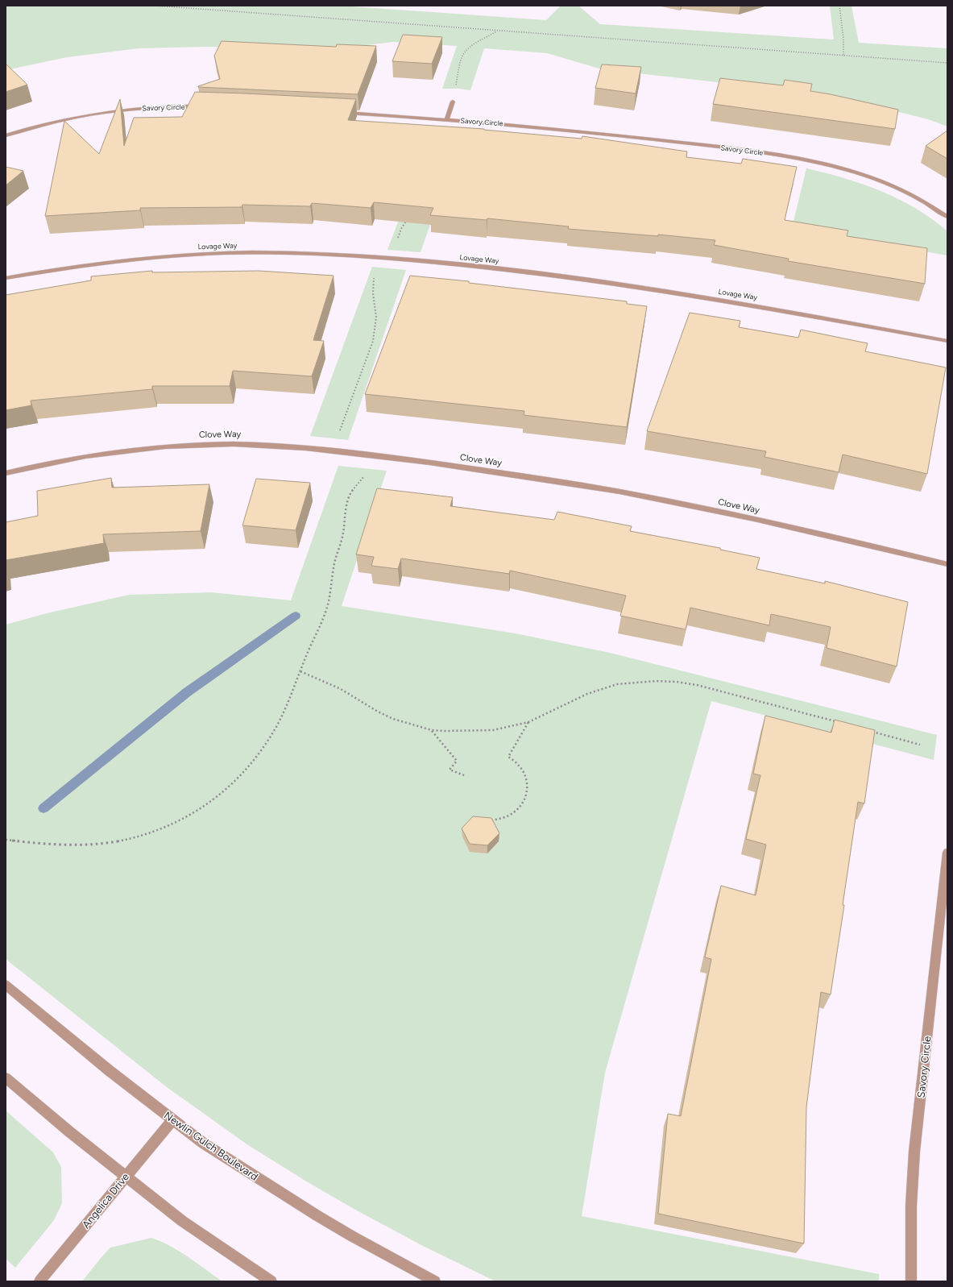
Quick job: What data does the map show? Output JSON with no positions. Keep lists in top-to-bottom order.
{
  "streets": {
    "street": [
      "Savory Circle",
      "Lovage Way",
      "Clove Way",
      "Newlin Gulch Boulevard",
      "Angelica Drive"
    ]
  },
  "crossings": [
    ["Newlin Gulch Boulevard", "Angelica Drive"]
  ]
}
